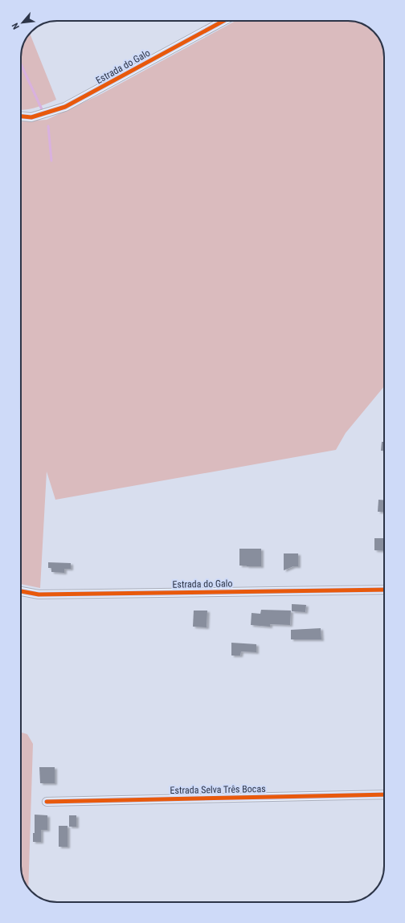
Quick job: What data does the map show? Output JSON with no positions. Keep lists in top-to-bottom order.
{
  "streets": {
    "street": ["Estrada do Galo", "Estrada Selva Três Bocas"]
  },
  "north": "bottom left"
}
